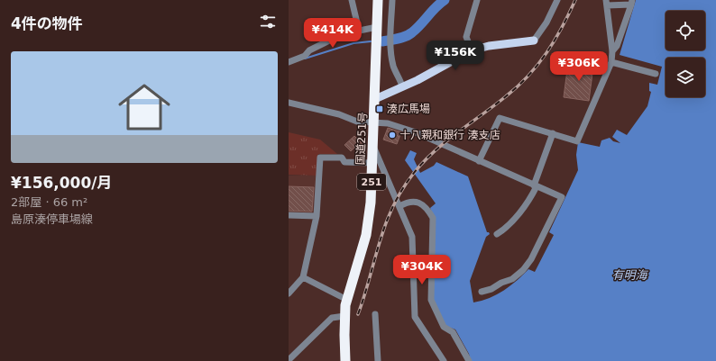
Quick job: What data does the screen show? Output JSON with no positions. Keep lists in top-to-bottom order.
{
  "streets": {
    "highway": ["国道251号", "251"]
  },
  "water": ["有明海"],
  "places": {
    "transit": ["湊広馬場"],
    "other": ["十八親和銀行 湊支店"]
  },
  "page": {
    "heading": "4件の物件",
    "price": [
      "¥414K",
      "¥156K",
      "¥306K",
      "¥304K"
    ],
    "list": [
      {
        "name": "¥156,000/月",
        "note": "2部屋 · 66 m² · 島原湊停車場線"
      }
    ]
  }
}
